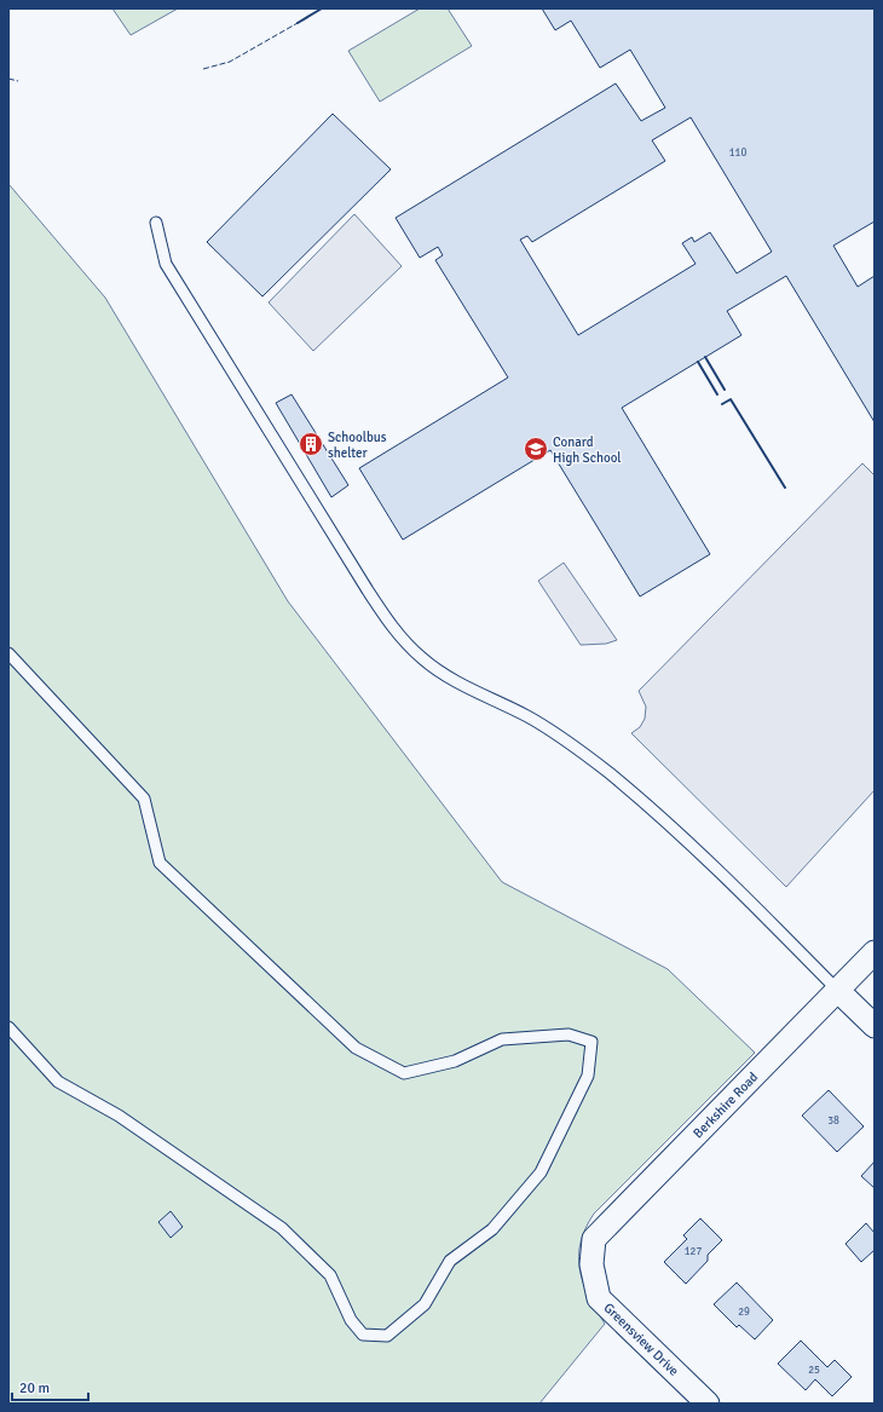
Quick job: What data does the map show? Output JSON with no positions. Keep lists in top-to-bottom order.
{
  "streets": {
    "street": ["Berkshire Road", "Greensview Drive"]
  },
  "crossings": [
    ["Berkshire Road", "Greensview Drive"]
  ],
  "places": {
    "building": ["Schoolbus shelter"],
    "school or university": ["Conard High School"]
  },
  "house_numbers": [
    "110",
    "38",
    "127",
    "29",
    "25"
  ],
  "scale_bar": "20 m"
}
